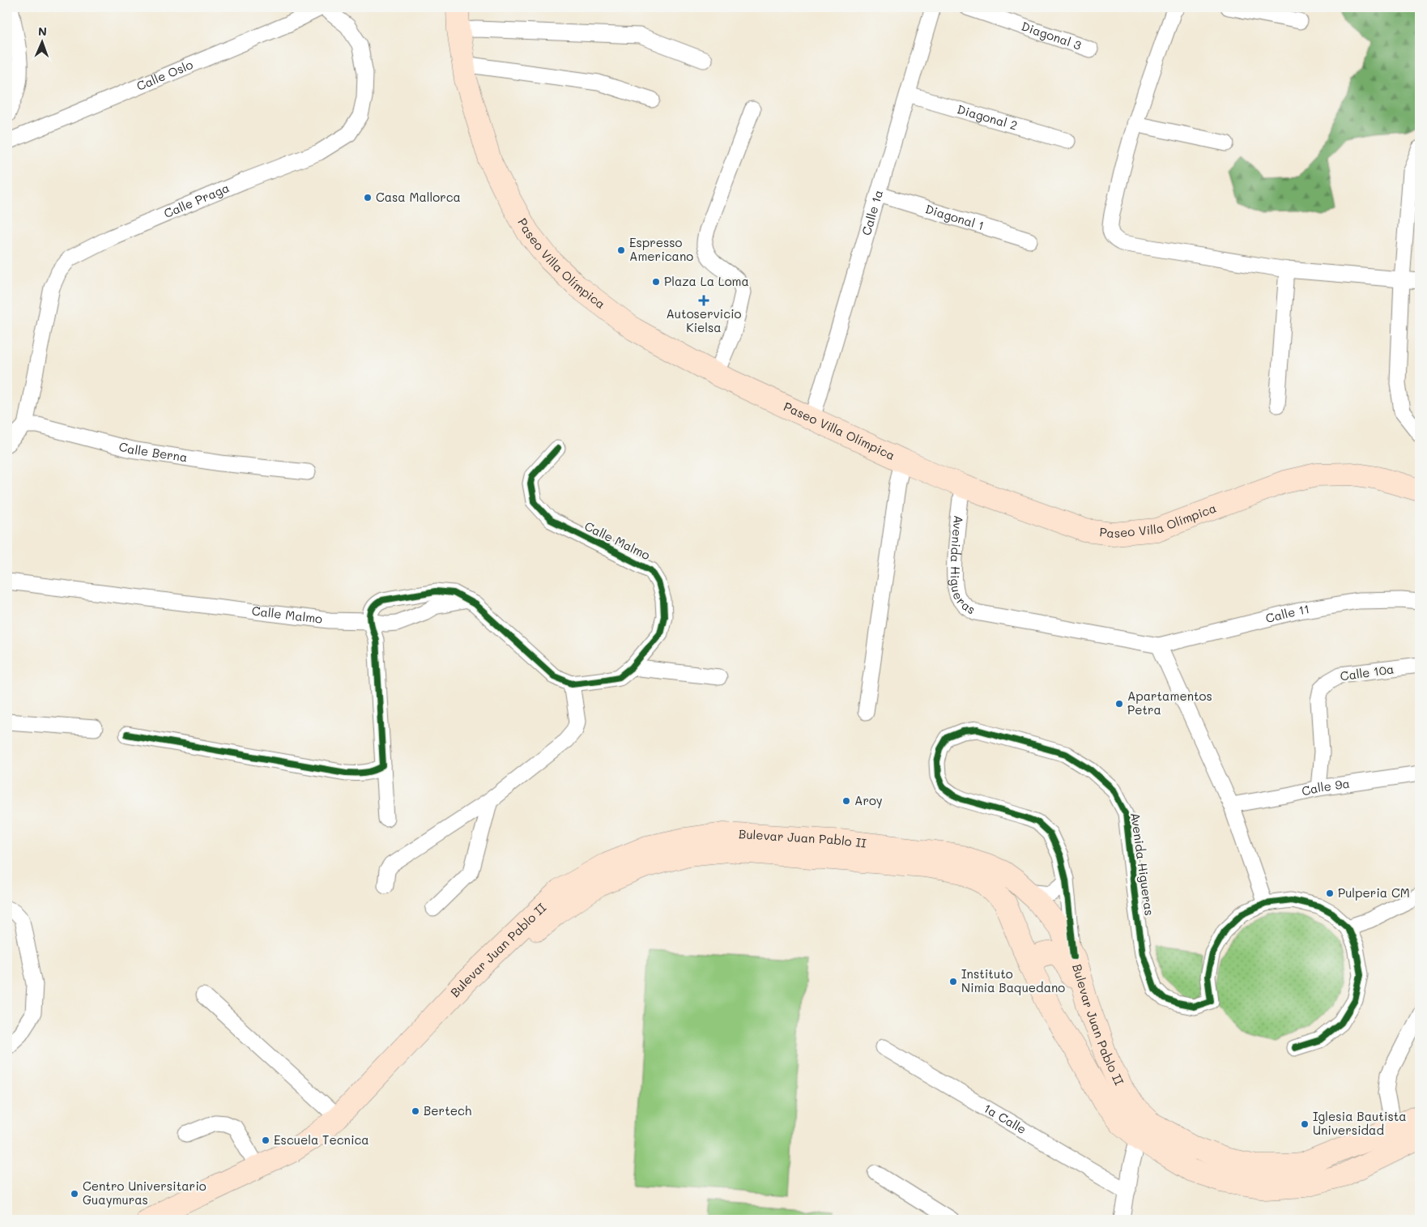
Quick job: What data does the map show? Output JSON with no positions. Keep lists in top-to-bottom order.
{
  "streets": {
    "main road": ["Paseo Villa Olímpica", "Bulevar Juan Pablo II"],
    "street": [
      "Diagonal 3",
      "Calle Oslo",
      "Diagonal 2",
      "Calle Praga",
      "Calle 1a",
      "Diagonal 1",
      "Calle Berna",
      "Calle Malmo",
      "Avenida Higueras",
      "Calle 11",
      "Calle 10a",
      "Calle 9a",
      "1a Calle"
    ]
  },
  "crossings": [
    ["Calle Oslo", "Calle Praga"],
    ["Diagonal 2", "Calle 1a"],
    ["Calle Praga", "Calle Berna"],
    ["Calle 1a", "Diagonal 1"],
    ["Calle 1a", "Paseo Villa Olímpica"],
    ["Paseo Villa Olímpica", "Avenida Higueras"],
    ["Avenida Higueras", "Calle 11"],
    ["Avenida Higueras", "Bulevar Juan Pablo II"],
    ["Calle 10a", "Calle 9a"]
  ],
  "places": {
    "other": [
      "Casa Mallorca",
      "Espresso Americano",
      "Plaza La Loma",
      "Apartamentos Petra",
      "Aroy",
      "Pulperia CM",
      "Instituto Nimia Baquedano",
      "Bertech",
      "Iglesia Bautista Universidad",
      "Escuela Tecnica",
      "Centro Universitario Guaymuras"
    ],
    "health": ["Autoservicio Kielsa"]
  },
  "north": "top"
}
